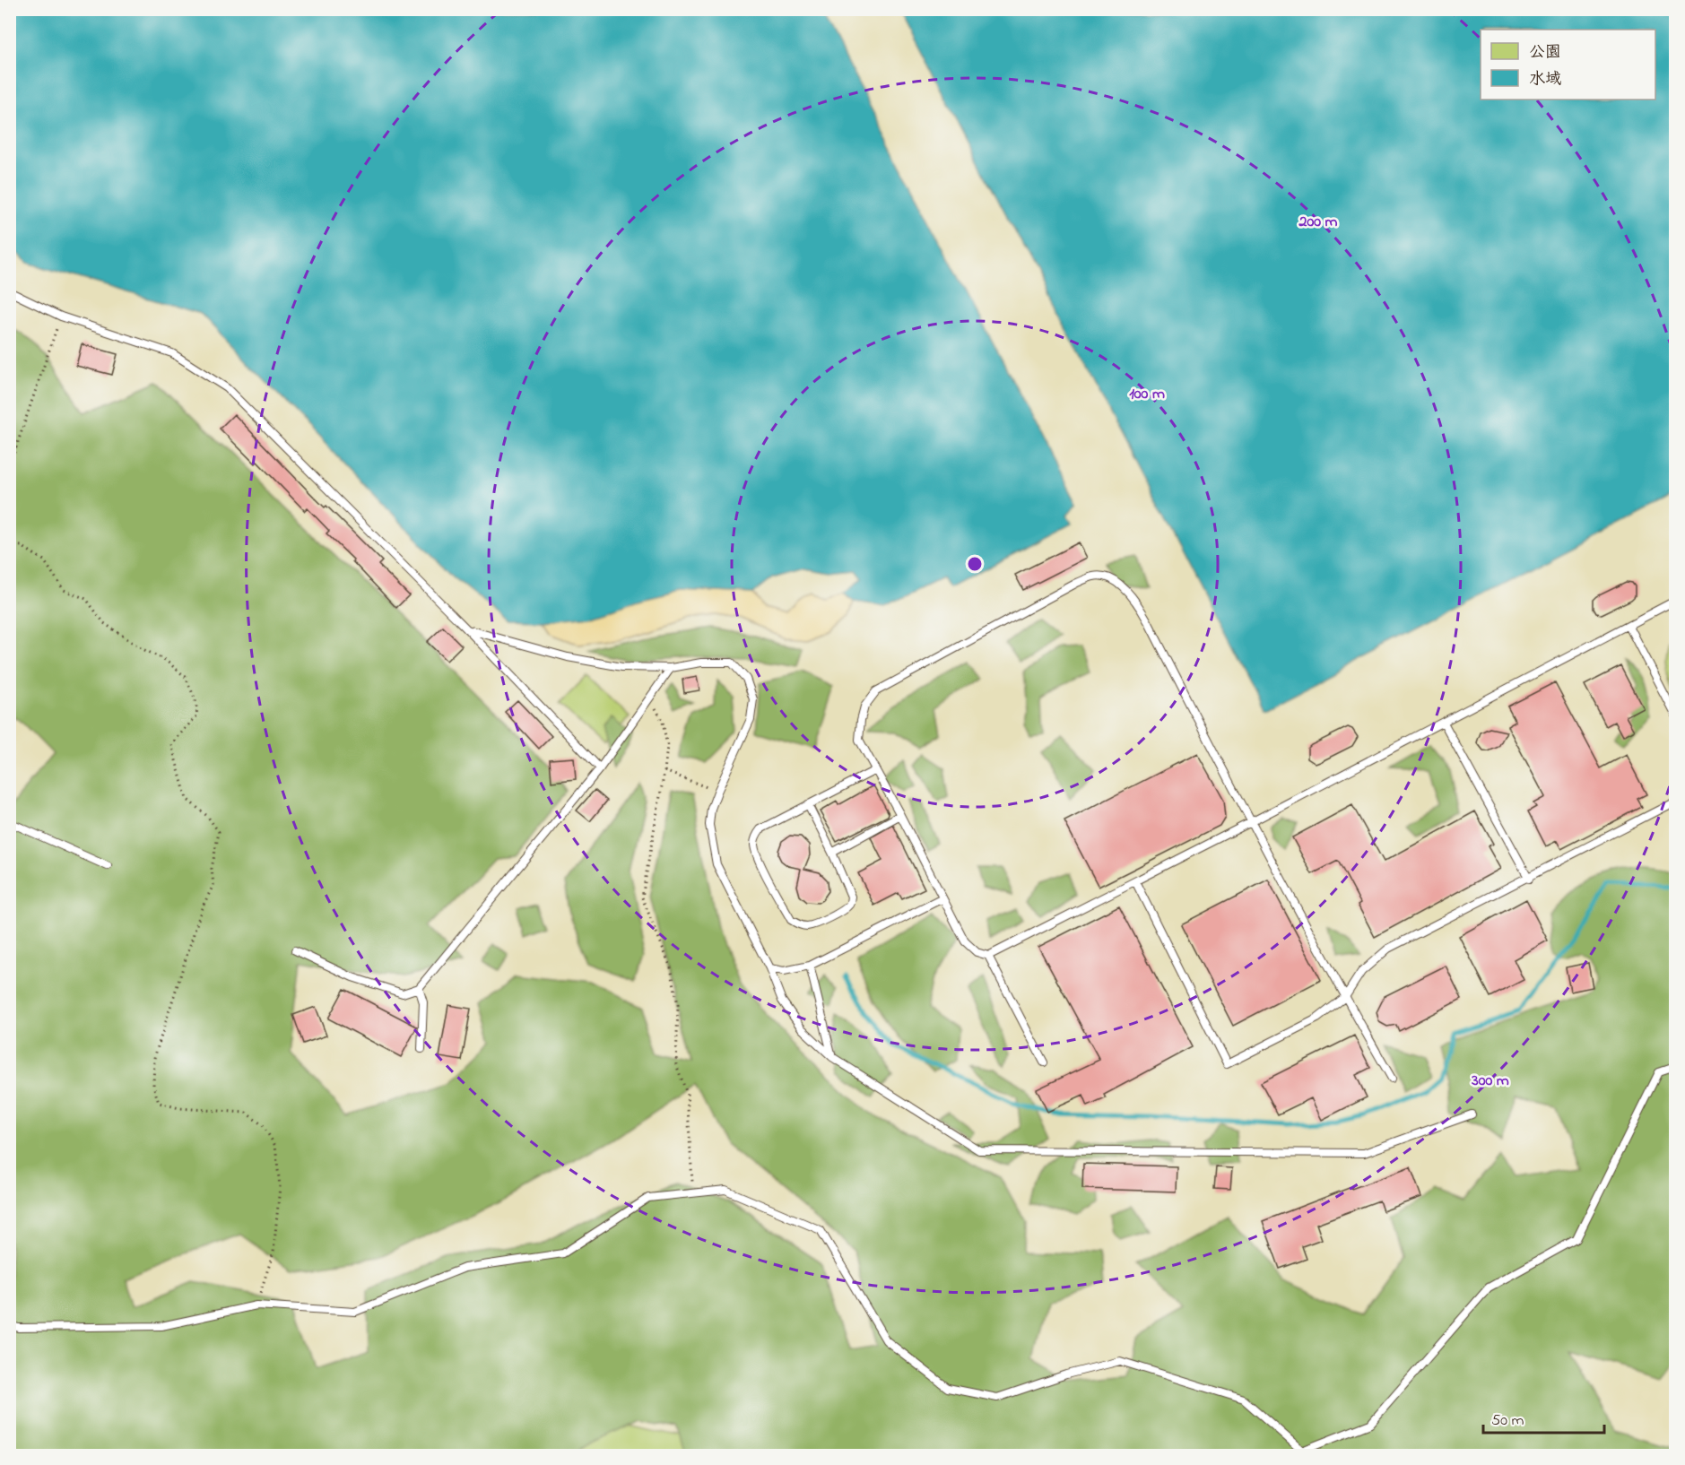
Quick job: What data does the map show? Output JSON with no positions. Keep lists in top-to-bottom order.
{
  "legend": ["公園", "水域"],
  "scale_bar": "50 m",
  "rings": ["200 m", "100 m", "300 m"]
}
